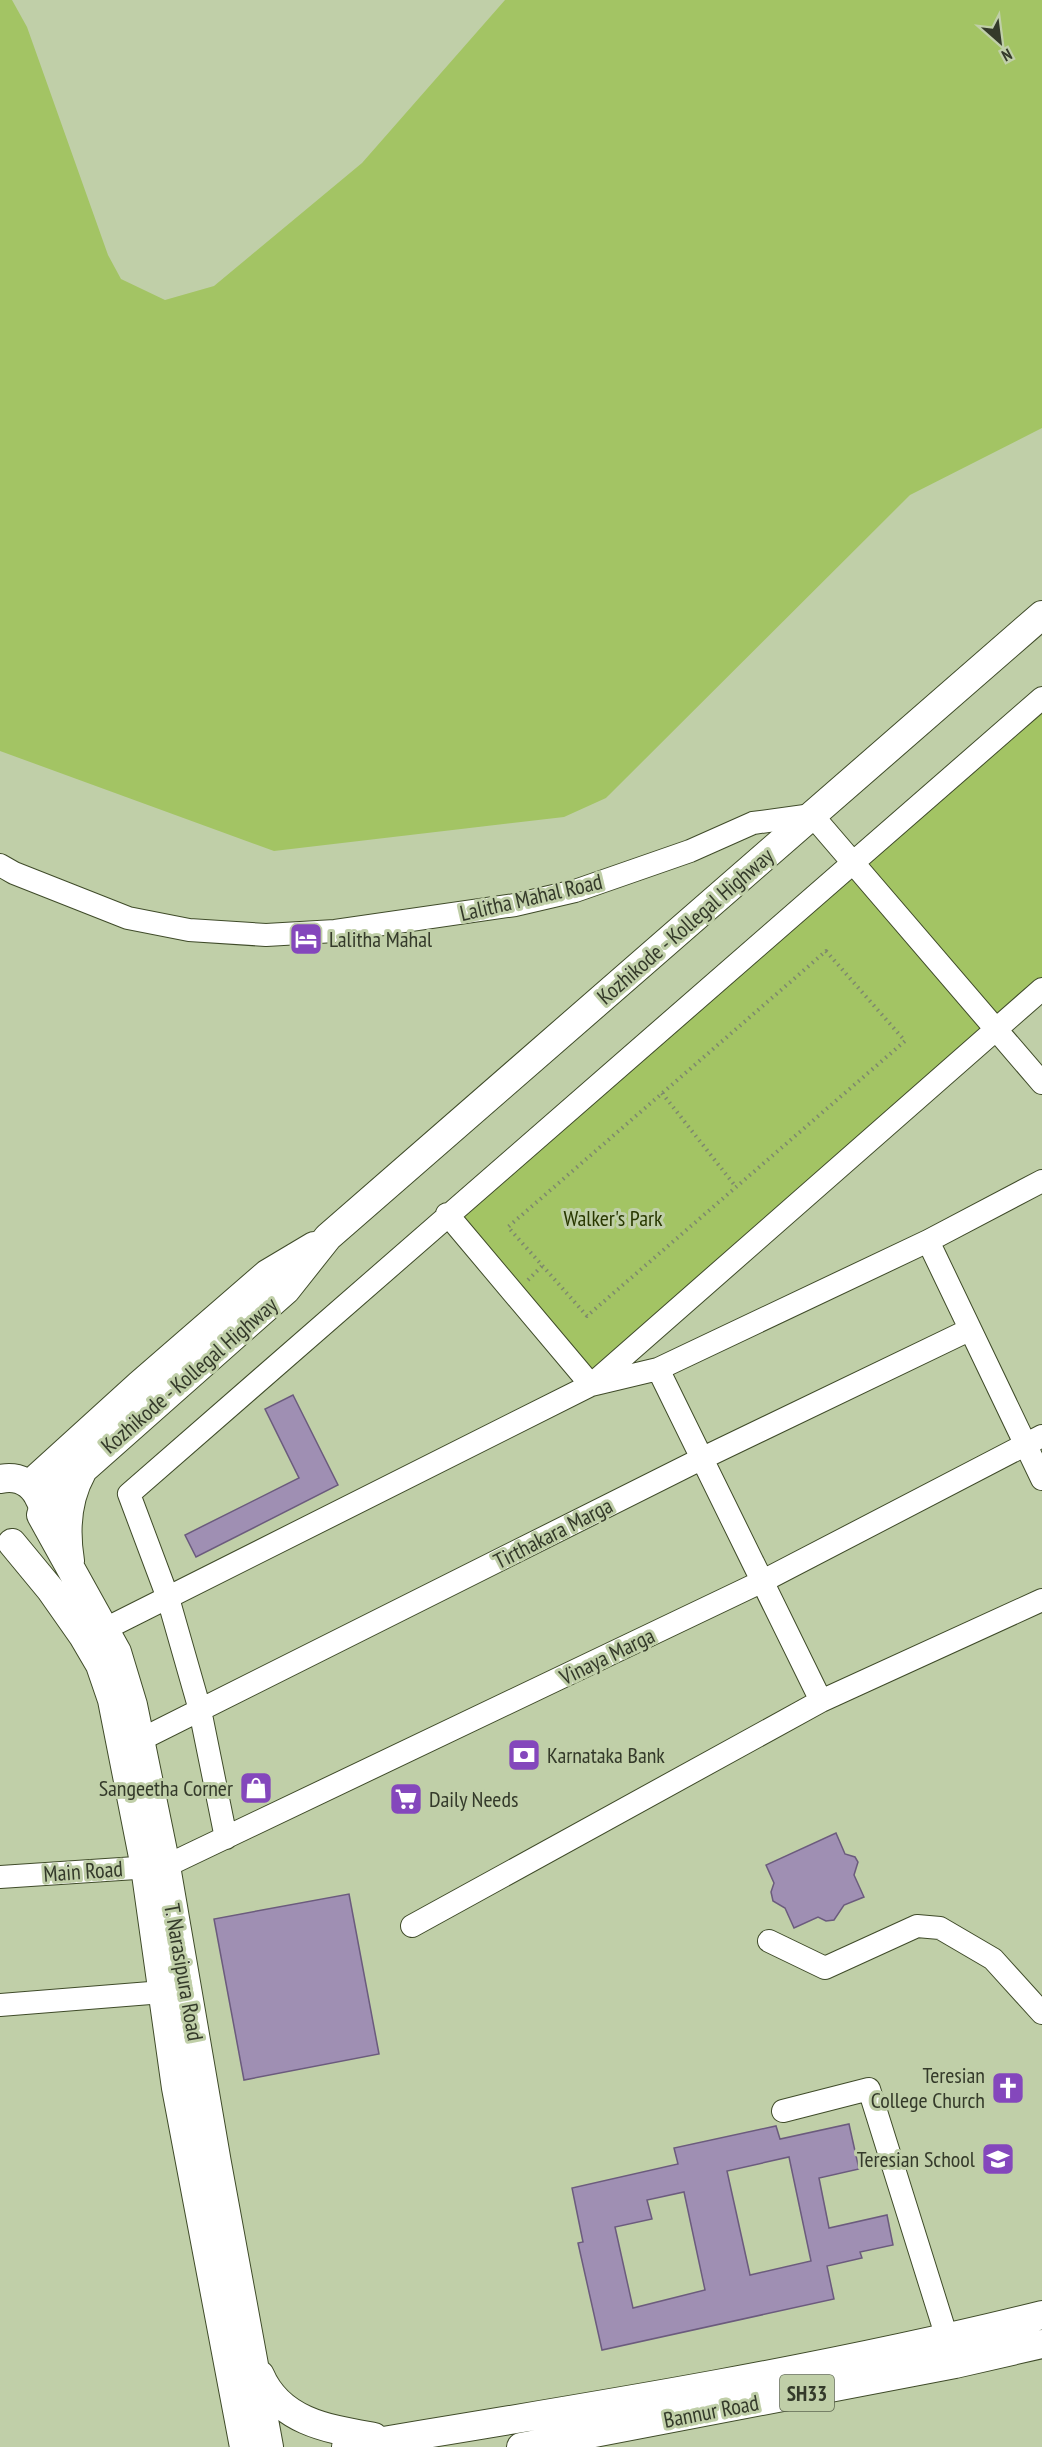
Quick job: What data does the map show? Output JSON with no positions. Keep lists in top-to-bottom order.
{
  "streets": {
    "main road": [
      "Kozhikode - Kollegal Highway",
      "T. Narasipura Road",
      "SH33",
      "Bannur Road"
    ],
    "street": [
      "Lalitha Mahal Road",
      "Tirthakara Marga",
      "Vinaya Marga",
      "Main Road"
    ]
  },
  "crossings": [
    ["Lalitha Mahal Road", "Kozhikode - Kollegal Highway"],
    ["Kozhikode - Kollegal Highway", "T. Narasipura Road"],
    ["Tirthakara Marga", "T. Narasipura Road"],
    ["Vinaya Marga", "Main Road"],
    ["Vinaya Marga", "T. Narasipura Road"],
    ["Main Road", "T. Narasipura Road"]
  ],
  "parks": ["Walker's Park"],
  "places": {
    "hotel": ["Lalitha Mahal"],
    "bank": ["Karnataka Bank"],
    "shop": ["Sangeetha Corner"],
    "supermarket": ["Daily Needs"],
    "church": ["Teresian College Church"],
    "school or university": ["Teresian School"]
  },
  "north": "bottom right"
}
